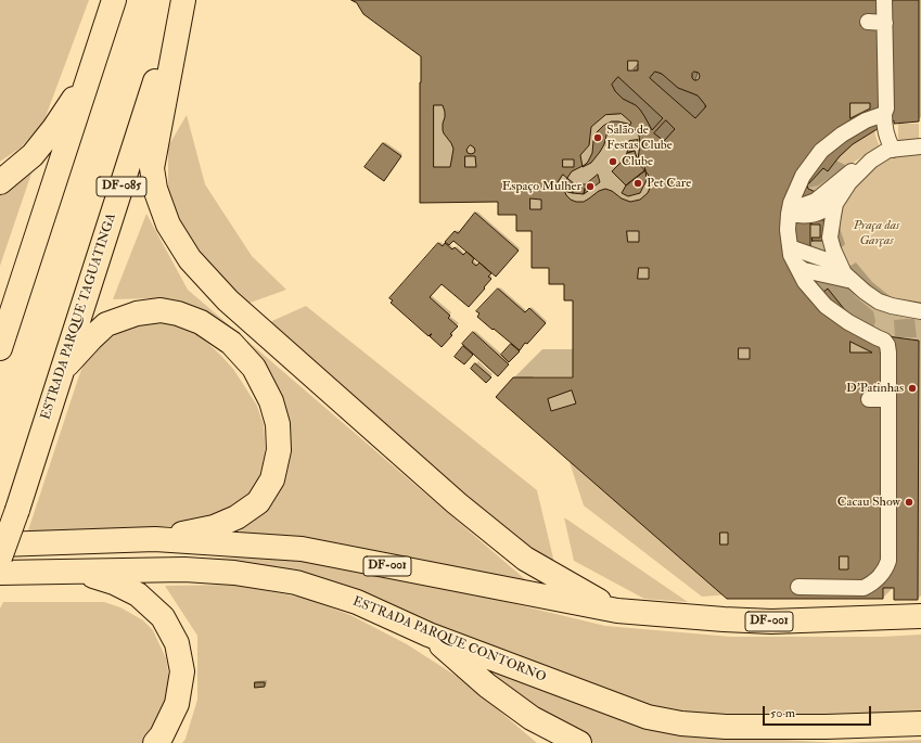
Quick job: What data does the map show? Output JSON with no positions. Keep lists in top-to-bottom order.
{
  "streets": {
    "highway": [
      "DF-085",
      "ESTRADA PARQUE TAGUATINGA",
      "DF-001",
      "ESTRADA PARQUE CONTORNO"
    ]
  },
  "parks": ["Praça das Garças"],
  "places": [
    "Salão de Festas Clube",
    "Clube",
    "Pet Care",
    "Espaço Mulher",
    "D'Patinhas",
    "Cacau Show"
  ],
  "scale_bar": "50 m"
}
